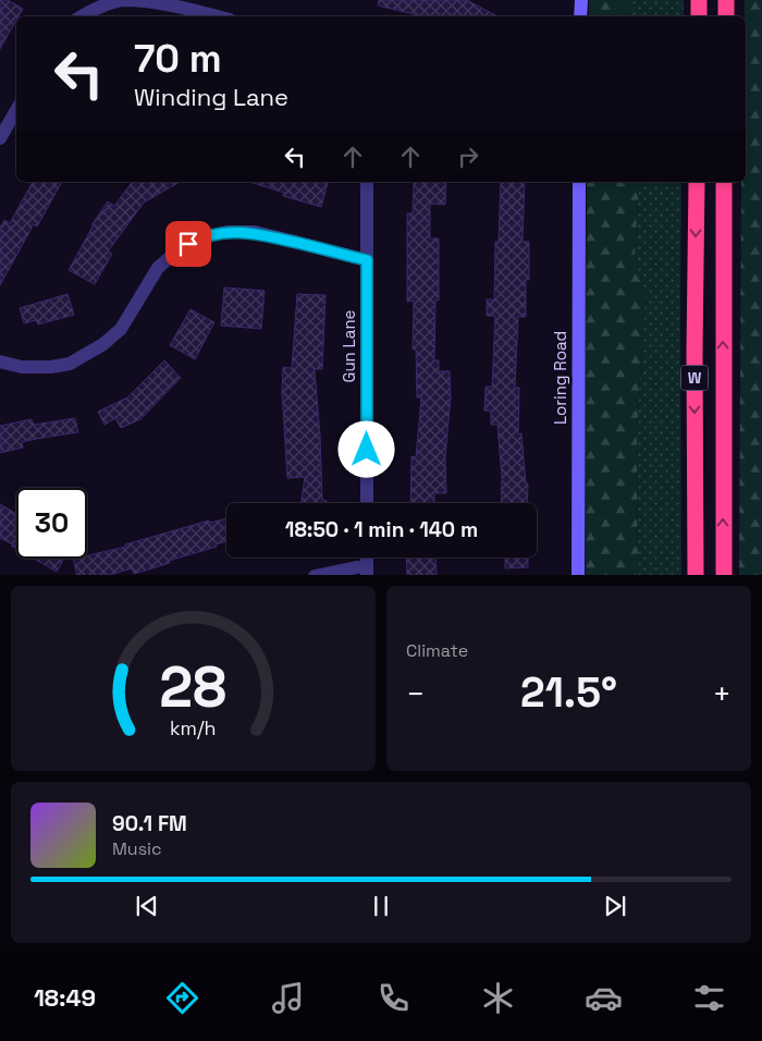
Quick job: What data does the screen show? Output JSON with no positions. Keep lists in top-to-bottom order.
{
  "streets": {
    "highway": ["W"],
    "street": ["Gun Lane", "Loring Road"]
  },
  "page": {
    "turn": ["70 m", "Winding Lane"],
    "limit": "30",
    "trip": "18:50 · 1 min · 140 m",
    "tile": "Climate",
    "heat": ["−", "21.5°", "+"],
    "song": ["90.1 FM", "Music"],
    "tabs": "18:49",
    "gauge": ["28", "km/h"]
  }
}
